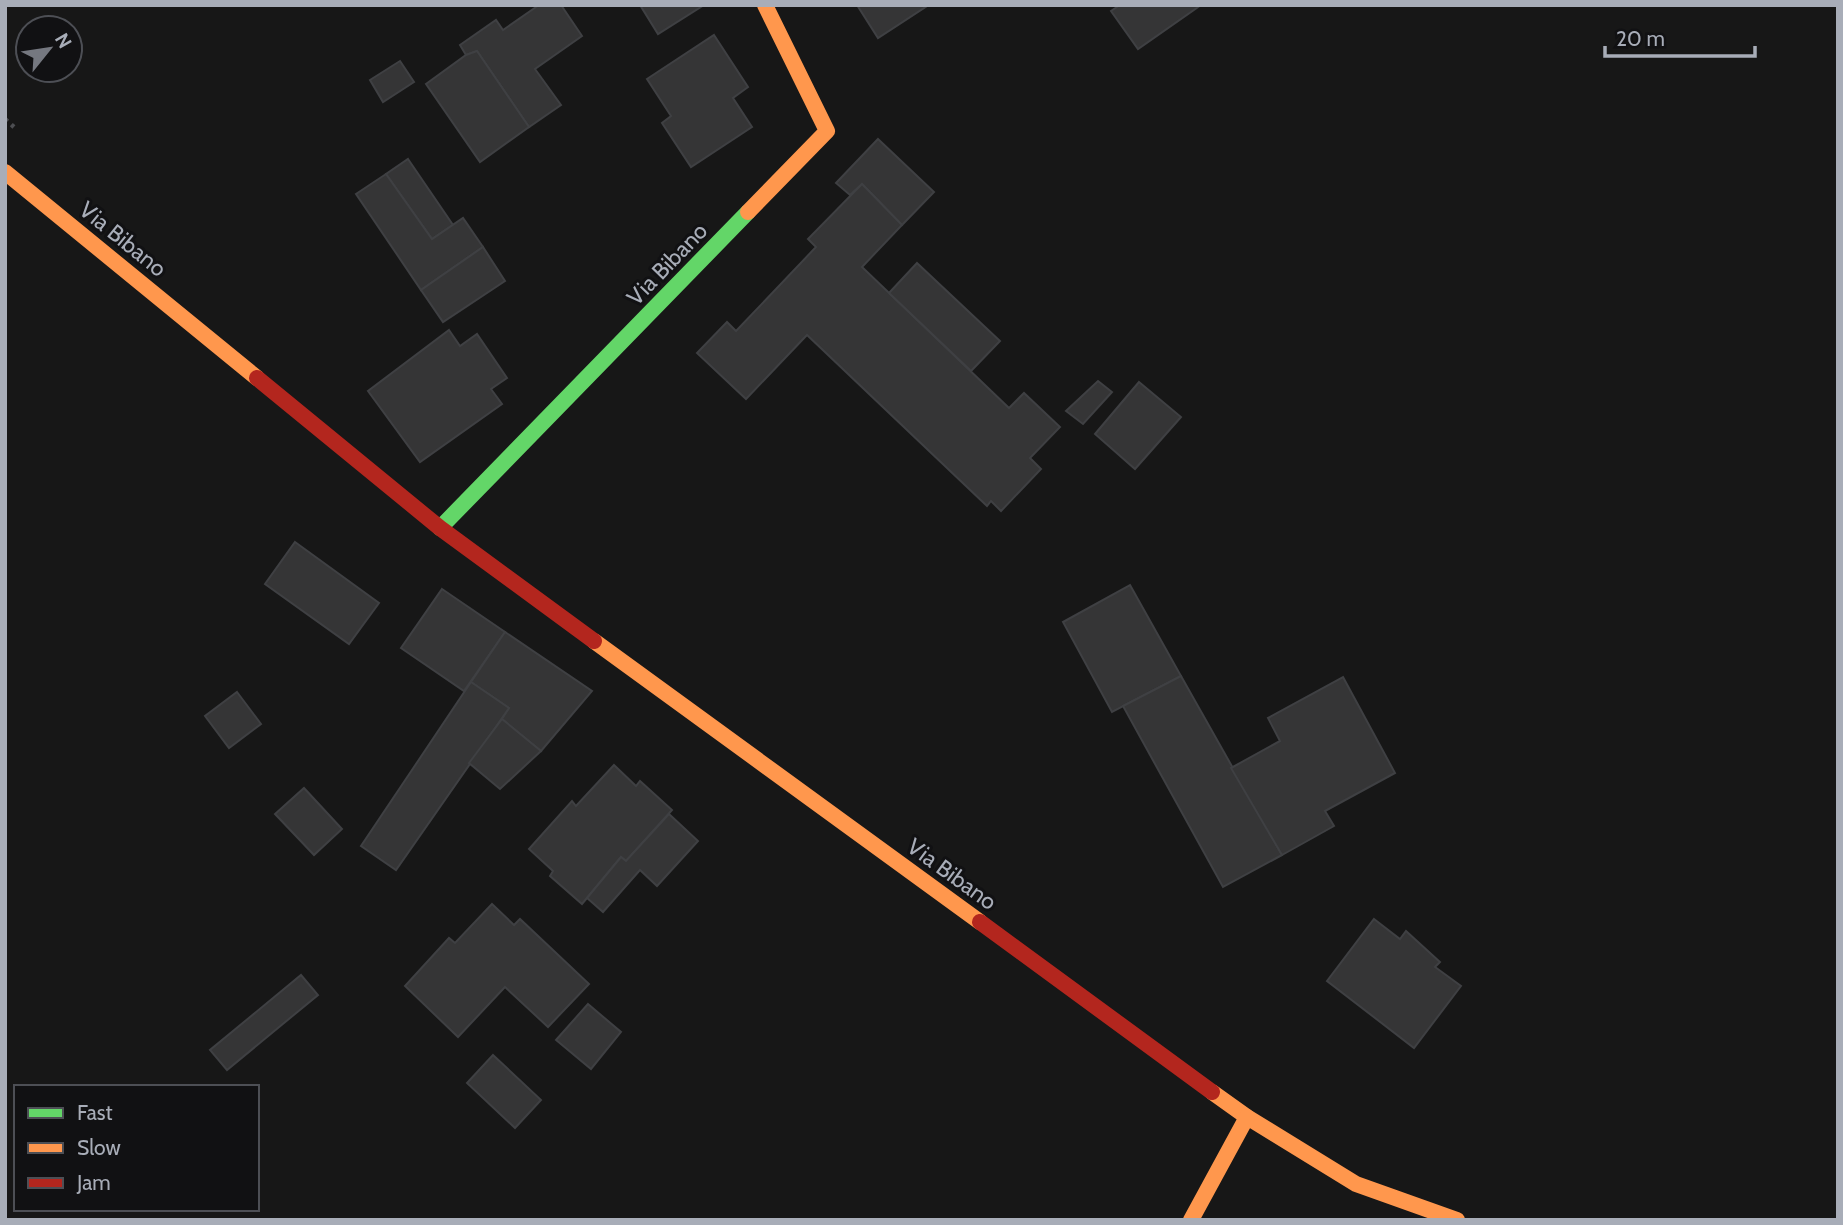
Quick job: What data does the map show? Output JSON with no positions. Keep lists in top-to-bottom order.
{
  "streets": {
    "street": ["Via Bibano"]
  },
  "legend": ["Fast", "Slow", "Jam"],
  "scale_bar": "20 m",
  "north": "top right"
}
